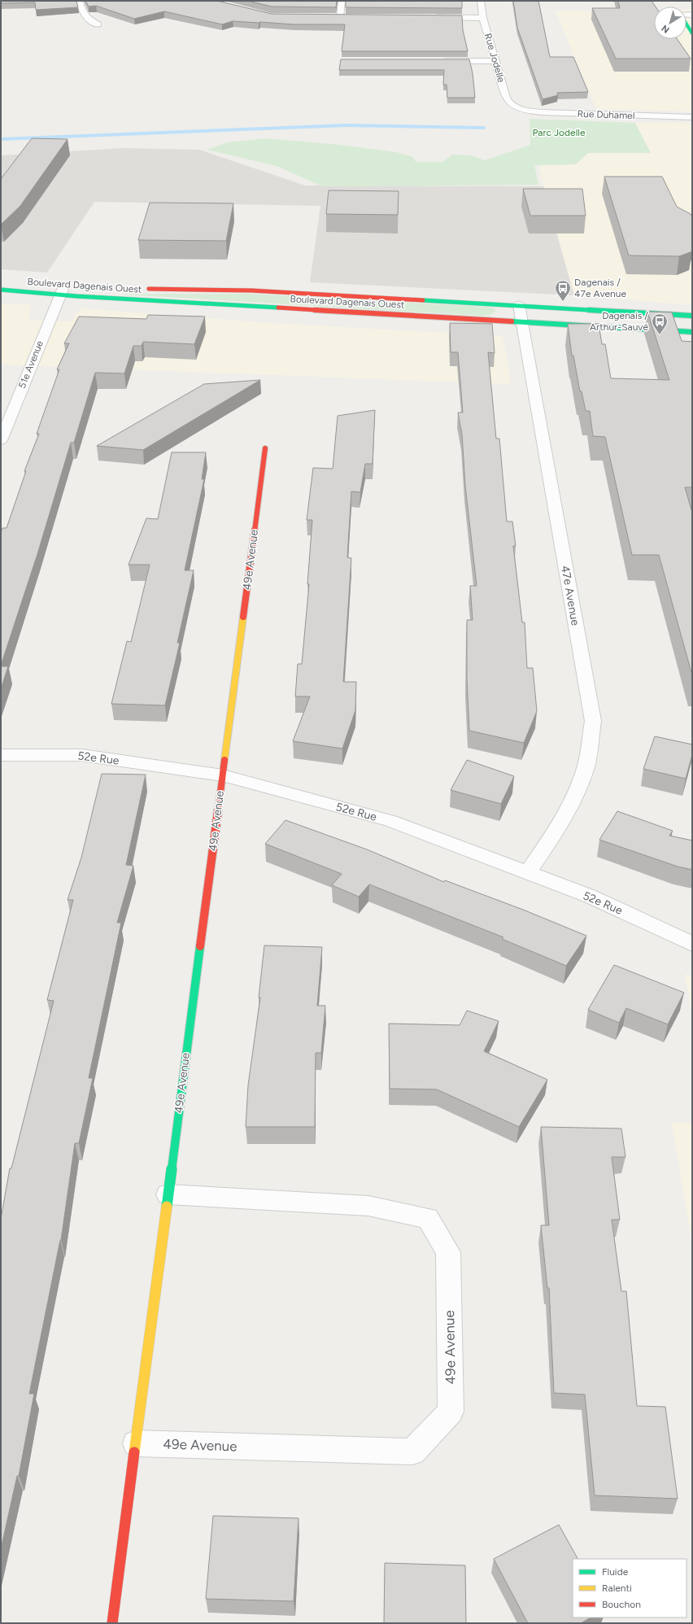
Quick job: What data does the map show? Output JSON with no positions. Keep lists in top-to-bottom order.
{
  "streets": {
    "main road": ["Boulevard Dagenais Ouest", "49e Avenue"],
    "street": [
      "Rue Jodelle",
      "Rue Duhamel",
      "51e Avenue",
      "47e Avenue",
      "52e Rue"
    ]
  },
  "crossings": [
    ["Rue Jodelle", "Rue Duhamel"],
    ["Boulevard Dagenais Ouest", "51e Avenue"],
    ["Boulevard Dagenais Ouest", "47e Avenue"],
    ["49e Avenue", "52e Rue"],
    ["47e Avenue", "52e Rue"]
  ],
  "parks": ["Parc Jodelle"],
  "places": {
    "bus stop": ["Dagenais / 47e Avenue", "Dagenais / Arthur-Sauvé"]
  },
  "legend": ["Fluide", "Ralenti", "Bouchon"],
  "north": "bottom left"
}
